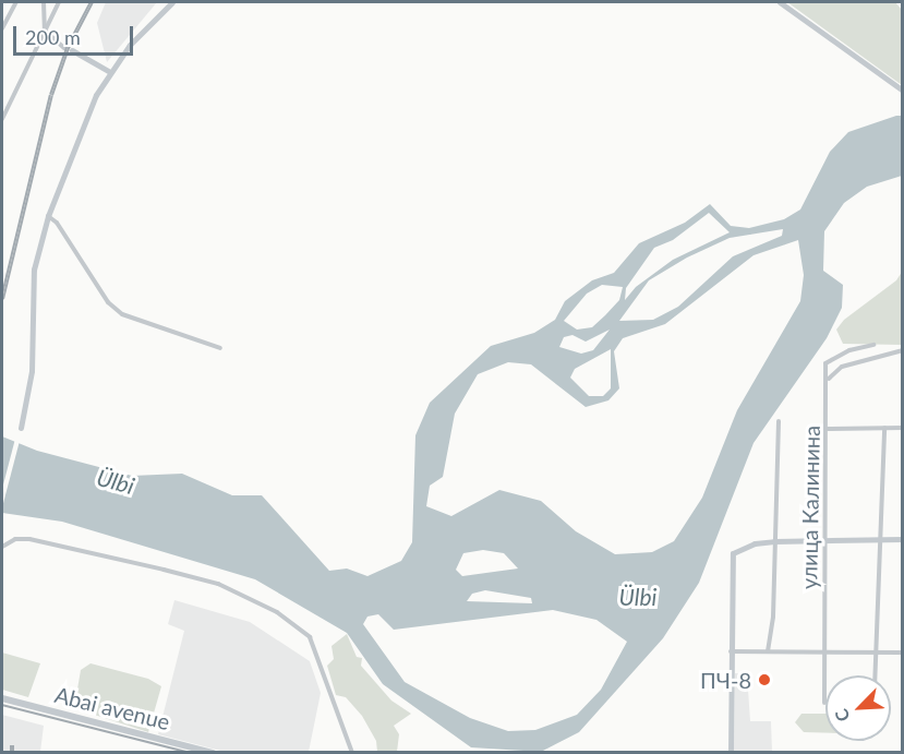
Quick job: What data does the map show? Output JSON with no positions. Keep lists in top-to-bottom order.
{
  "streets": {
    "main road": ["Abai avenue"],
    "street": ["улица Калинина"]
  },
  "water": ["Ülbi"],
  "places": ["ПЧ-8"],
  "scale_bar": "200 m",
  "north": "bottom left"
}
